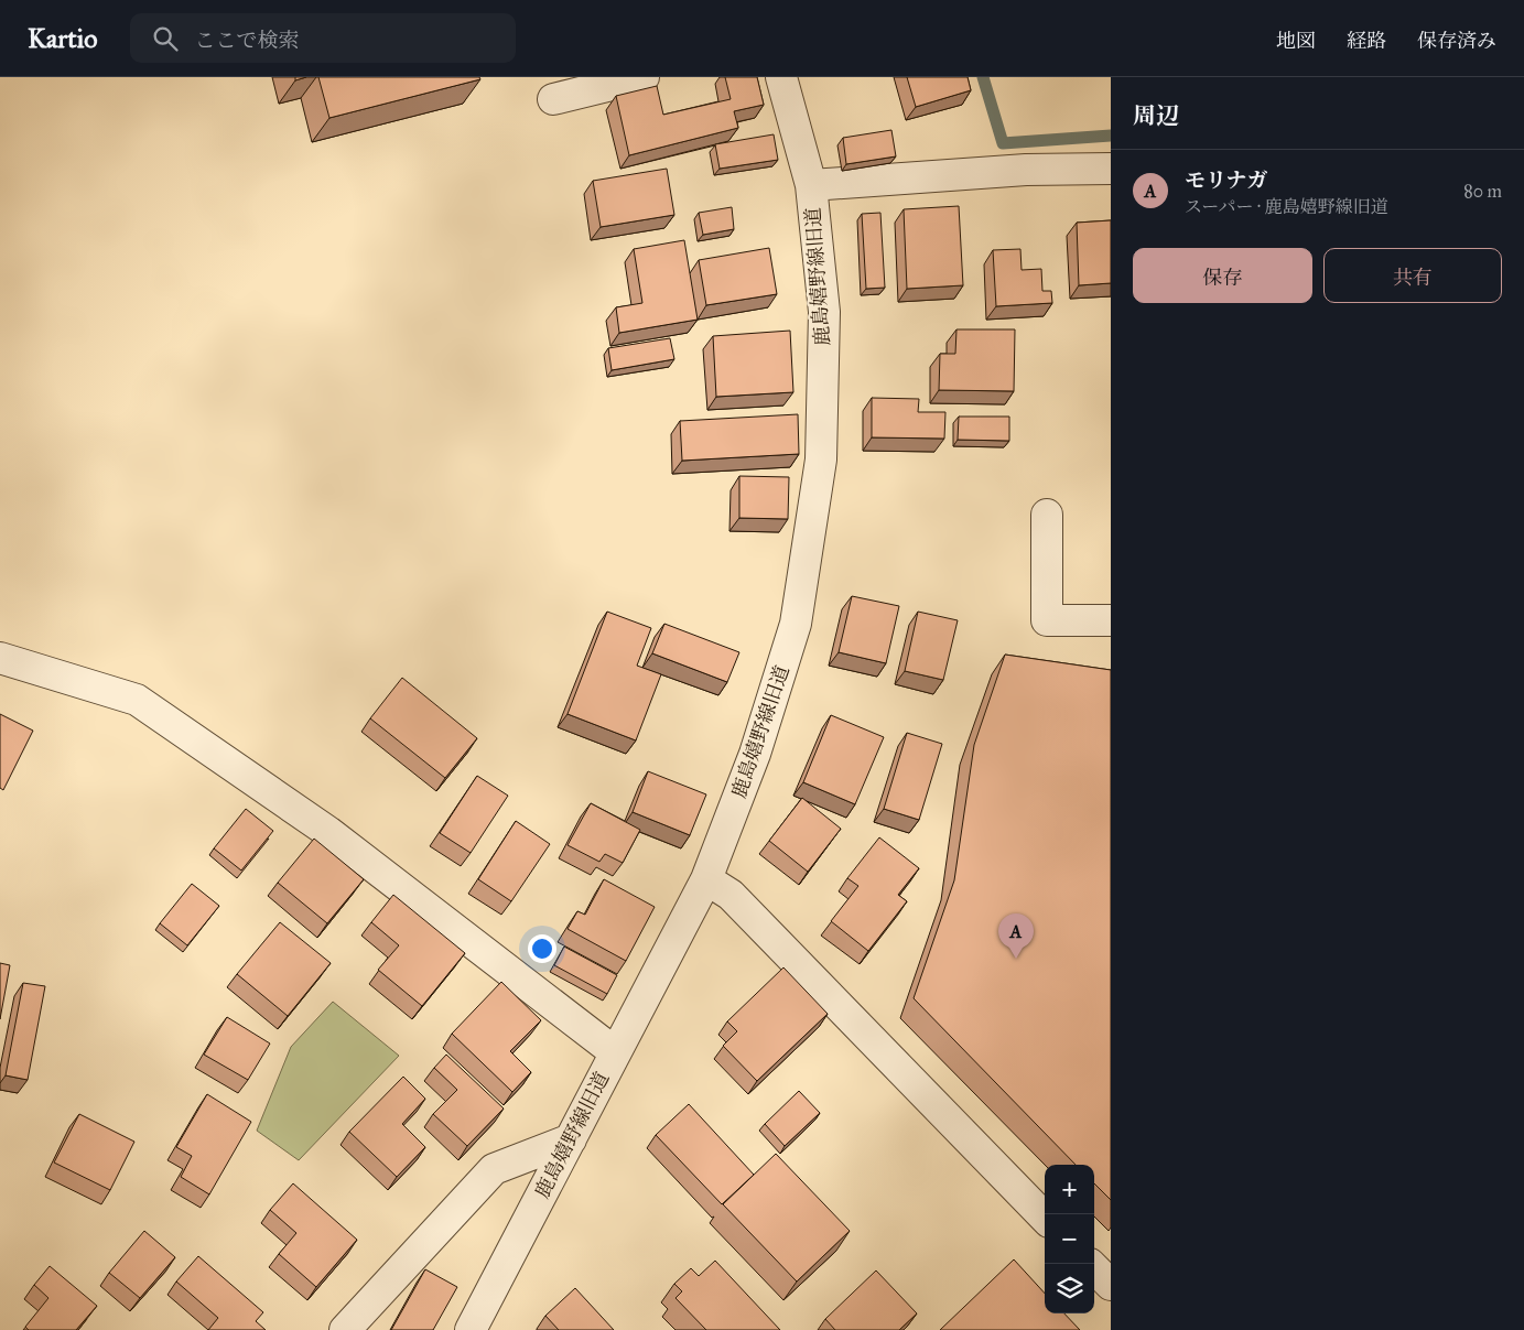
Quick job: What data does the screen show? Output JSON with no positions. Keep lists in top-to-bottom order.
{
  "streets": {
    "street": ["鹿島嬉野線旧道"]
  },
  "page": {
    "header": "Kartio",
    "search": "ここで検索",
    "nav": ["地図", "経路", "保存済み"],
    "heading": "周辺",
    "list": [
      {
        "mark": "A",
        "name": "モリナガ",
        "note": "スーパー · 鹿島嬉野線旧道",
        "value": "80 m"
      }
    ],
    "buttons": ["保存", "共有"],
    "pins": "A",
    "map_buttons": ["+", "−"]
  }
}
